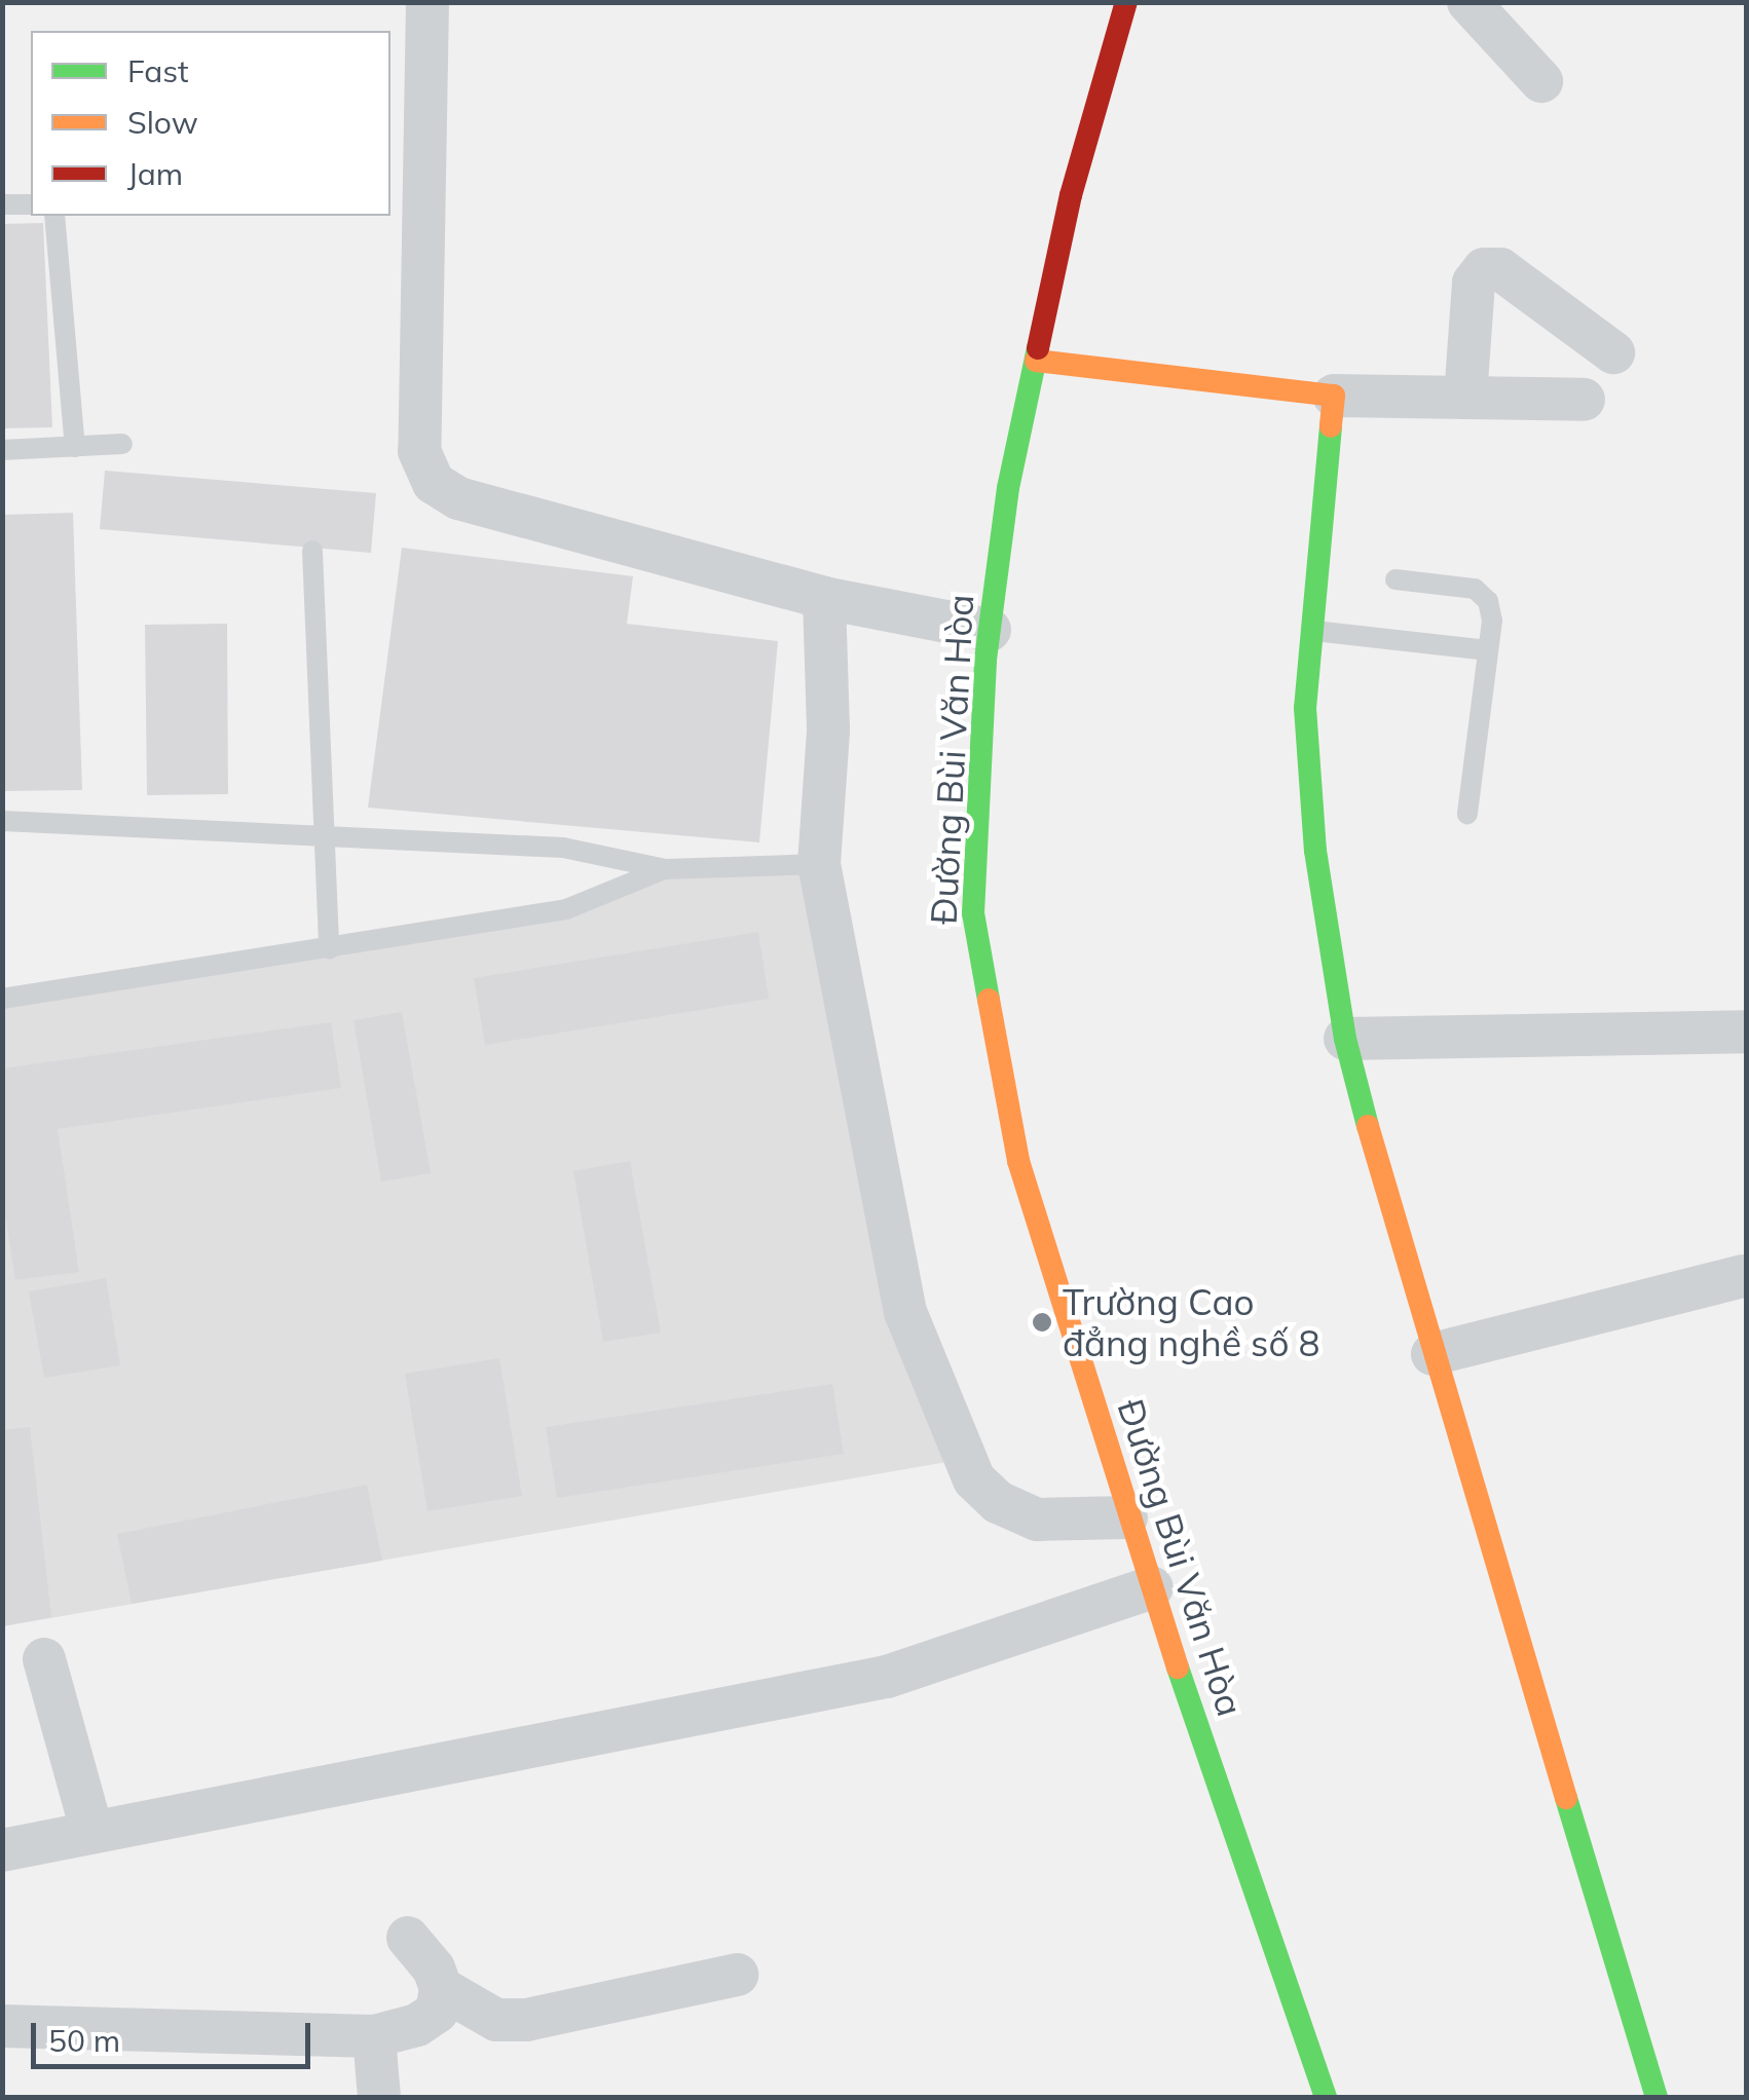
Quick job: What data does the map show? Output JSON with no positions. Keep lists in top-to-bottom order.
{
  "streets": {
    "main road": ["Đường Bùi Văn Hòa"]
  },
  "places": ["Trường Cao đẳng nghề số 8"],
  "legend": ["Fast", "Slow", "Jam"],
  "scale_bar": "50 m"
}
